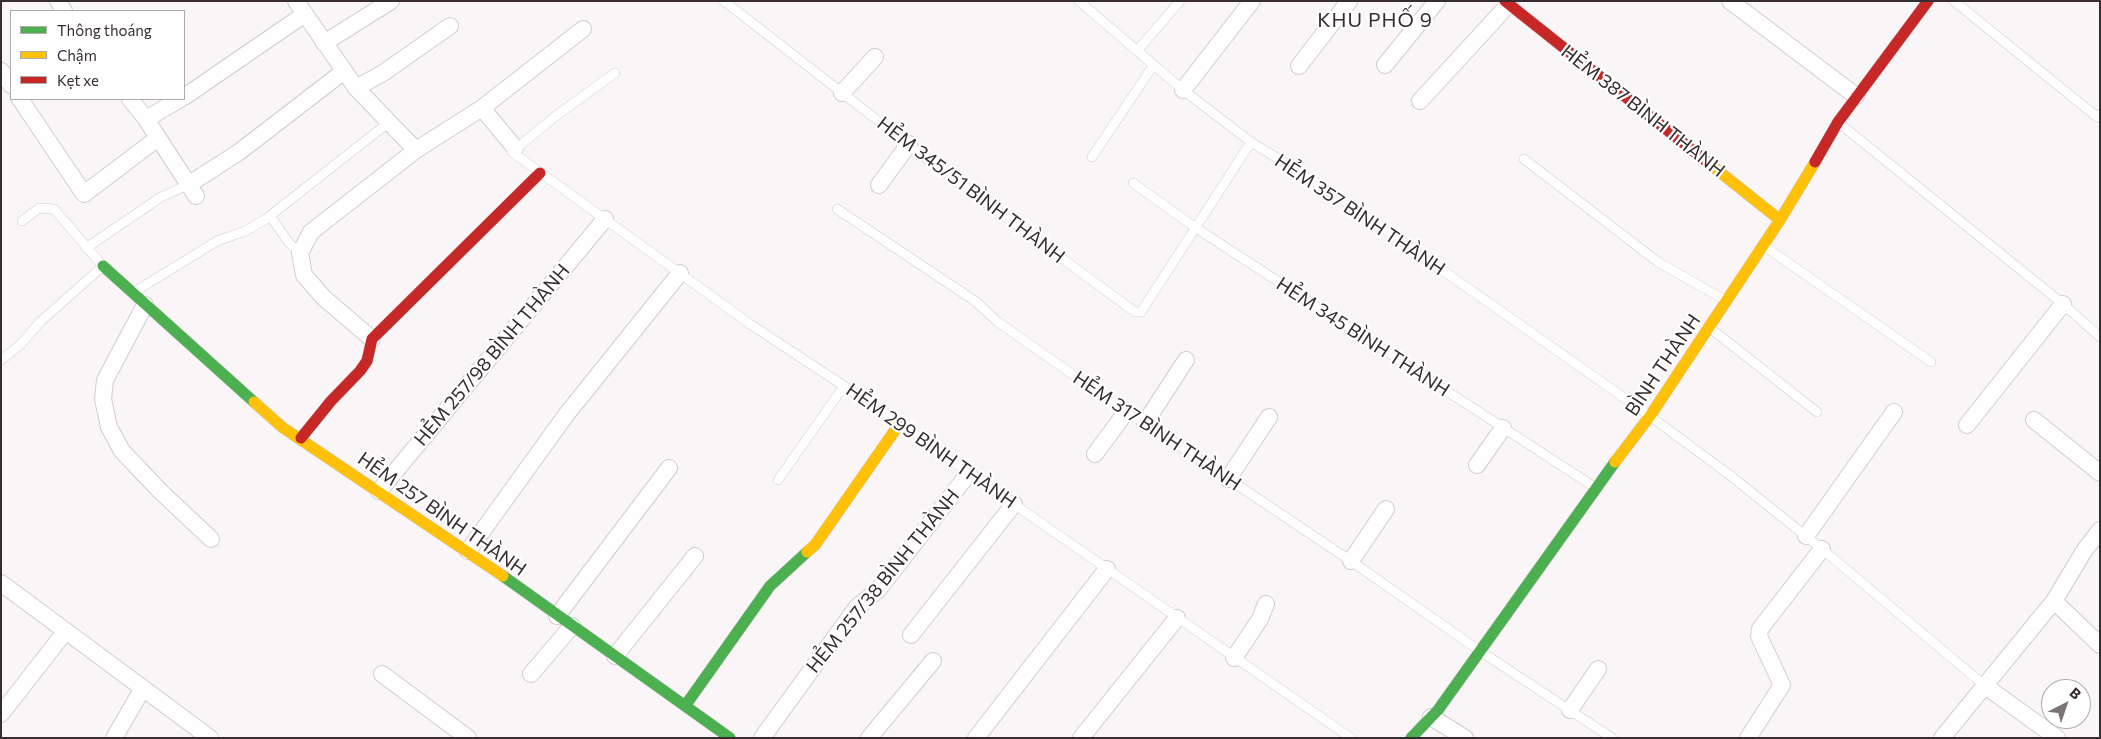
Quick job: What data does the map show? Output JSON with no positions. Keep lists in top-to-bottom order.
{
  "streets": {
    "street": [
      "HẺM 387 BÌNH THÀNH",
      "HẺM 257/98 BÌNH THÀNH",
      "BÌNH THÀNH",
      "HẺM 257 BÌNH THÀNH",
      "HẺM 257/38 BÌNH THÀNH"
    ],
    "lane": [
      "HẺM 345/51 BÌNH THÀNH",
      "HẺM 357 BÌNH THÀNH",
      "HẺM 345 BÌNH THÀNH",
      "HẺM 317 BÌNH THÀNH",
      "HẺM 299 BÌNH THÀNH"
    ]
  },
  "crossings": [
    ["HẺM 387 BÌNH THÀNH", "BÌNH THÀNH"],
    ["HẺM 345/51 BÌNH THÀNH", "HẺM 345 BÌNH THÀNH"],
    ["HẺM 357 BÌNH THÀNH", "BÌNH THÀNH"],
    ["HẺM 345 BÌNH THÀNH", "BÌNH THÀNH"],
    ["HẺM 257/98 BÌNH THÀNH", "HẺM 299 BÌNH THÀNH"],
    ["HẺM 257/98 BÌNH THÀNH", "HẺM 257 BÌNH THÀNH"],
    ["BÌNH THÀNH", "HẺM 317 BÌNH THÀNH"],
    ["HẺM 299 BÌNH THÀNH", "HẺM 257/38 BÌNH THÀNH"]
  ],
  "districts": ["KHU PHỐ 9"],
  "legend": ["Thông thoáng", "Chậm", "Kẹt xe"],
  "north": "top right"
}
